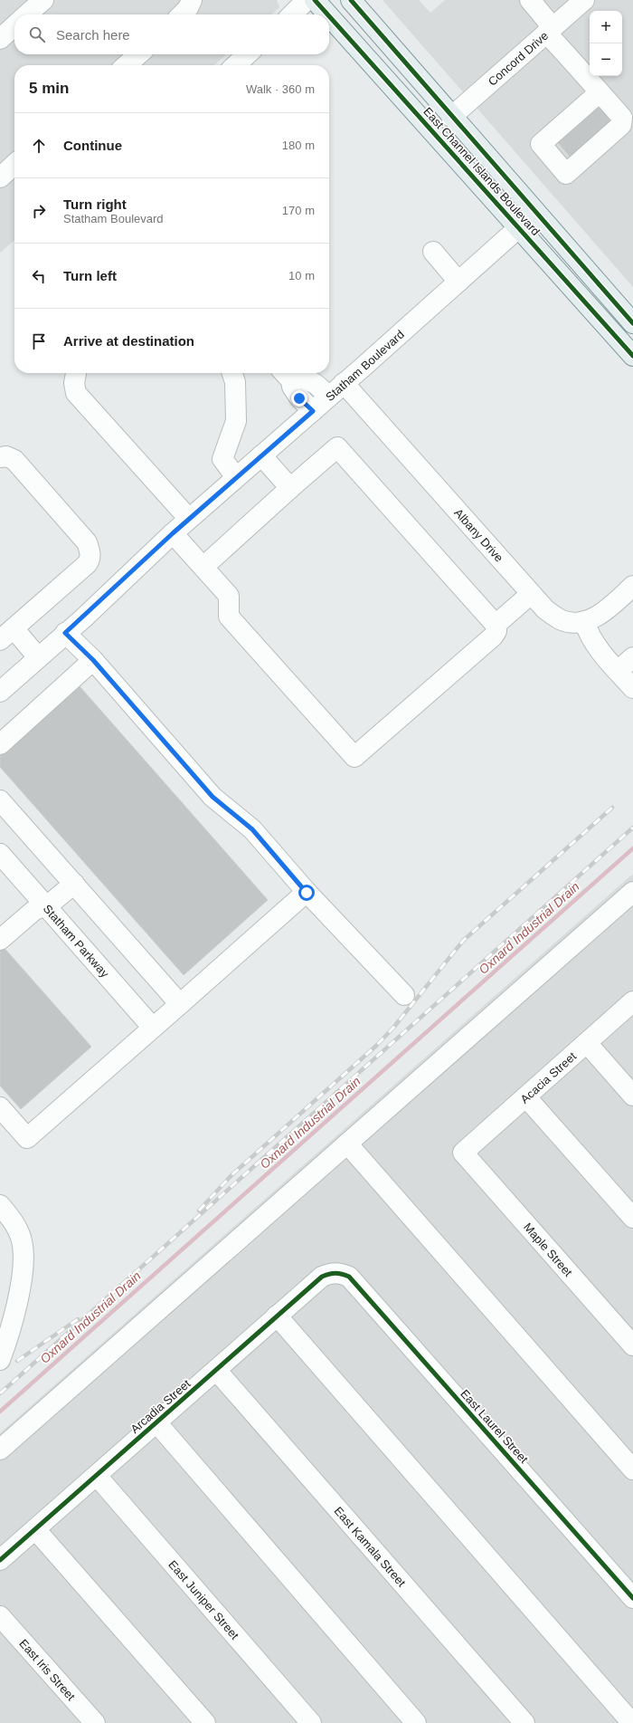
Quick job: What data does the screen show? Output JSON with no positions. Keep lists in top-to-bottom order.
{
  "streets": {
    "main road": ["East Channel Islands Boulevard"],
    "street": [
      "Concord Drive",
      "Statham Boulevard",
      "Albany Drive",
      "Statham Parkway",
      "Acacia Street",
      "Maple Street",
      "Arcadia Street",
      "East Laurel Street",
      "East Kamala Street",
      "East Juniper Street",
      "East Iris Street"
    ]
  },
  "crossings": [
    ["Concord Drive", "East Channel Islands Boulevard"],
    ["East Channel Islands Boulevard", "Statham Boulevard"],
    ["Statham Boulevard", "Albany Drive"],
    ["Acacia Street", "Maple Street"],
    ["Arcadia Street", "East Laurel Street"],
    ["Arcadia Street", "East Kamala Street"],
    ["Arcadia Street", "East Juniper Street"]
  ],
  "water": ["Oxnard Industrial Drain"],
  "page": {
    "map_buttons": ["+", "−"],
    "search": "Search here",
    "heading": ["5 min", "Walk · 360 m"],
    "list": [
      ["Continue", "180 m"],
      ["Turn right", "Statham Boulevard", "170 m"],
      ["Turn left", "10 m"],
      "Arrive at destination"
    ]
  }
}
